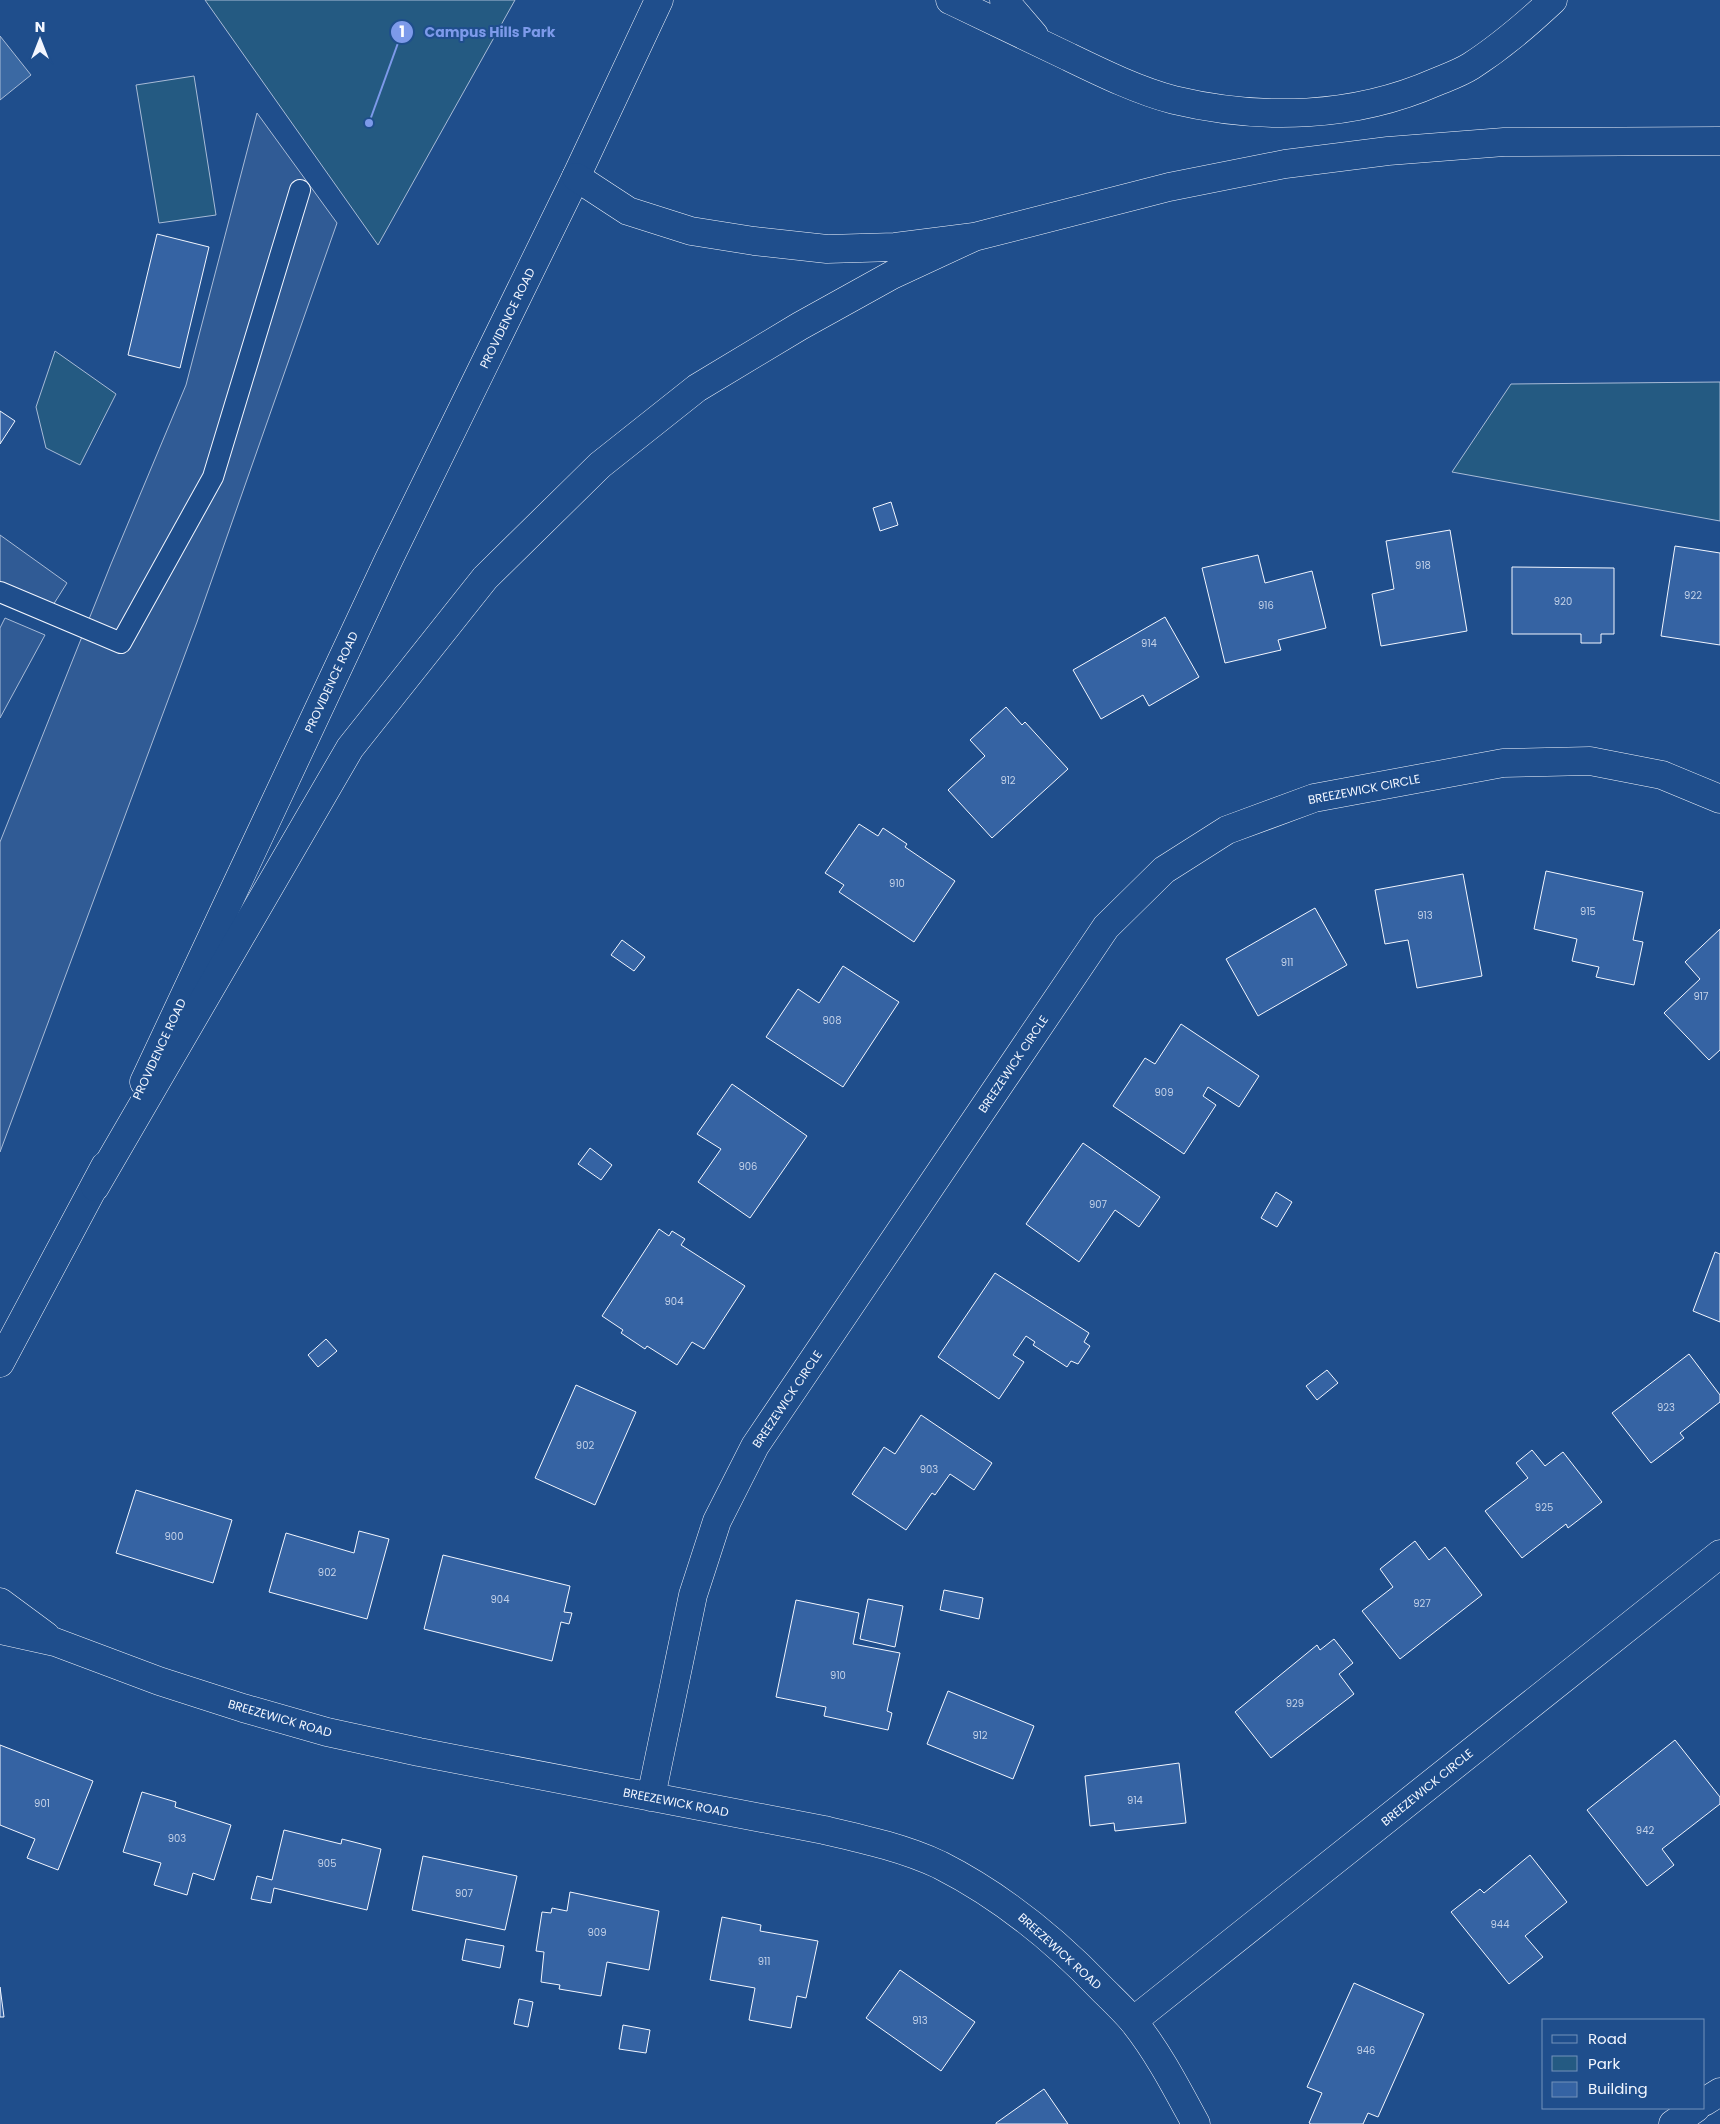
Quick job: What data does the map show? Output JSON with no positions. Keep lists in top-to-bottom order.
{
  "streets": {
    "main road": ["PROVIDENCE ROAD", "BREEZEWICK CIRCLE", "BREEZEWICK ROAD"]
  },
  "crossings": [
    ["BREEZEWICK CIRCLE", "BREEZEWICK ROAD"]
  ],
  "places": ["Campus Hills Park"],
  "house_numbers": [
    "918",
    "922",
    "920",
    "916",
    "914",
    "912",
    "910",
    "915",
    "913",
    "911",
    "917",
    "908",
    "909",
    "906",
    "907",
    "904",
    "923",
    "902",
    "903",
    "925",
    "900",
    "902",
    "904",
    "927",
    "910",
    "929",
    "912",
    "914",
    "901",
    "942",
    "903",
    "905",
    "907",
    "944",
    "909",
    "911",
    "913",
    "946"
  ],
  "legend": ["Road", "Park", "Building"],
  "north": "top"
}
